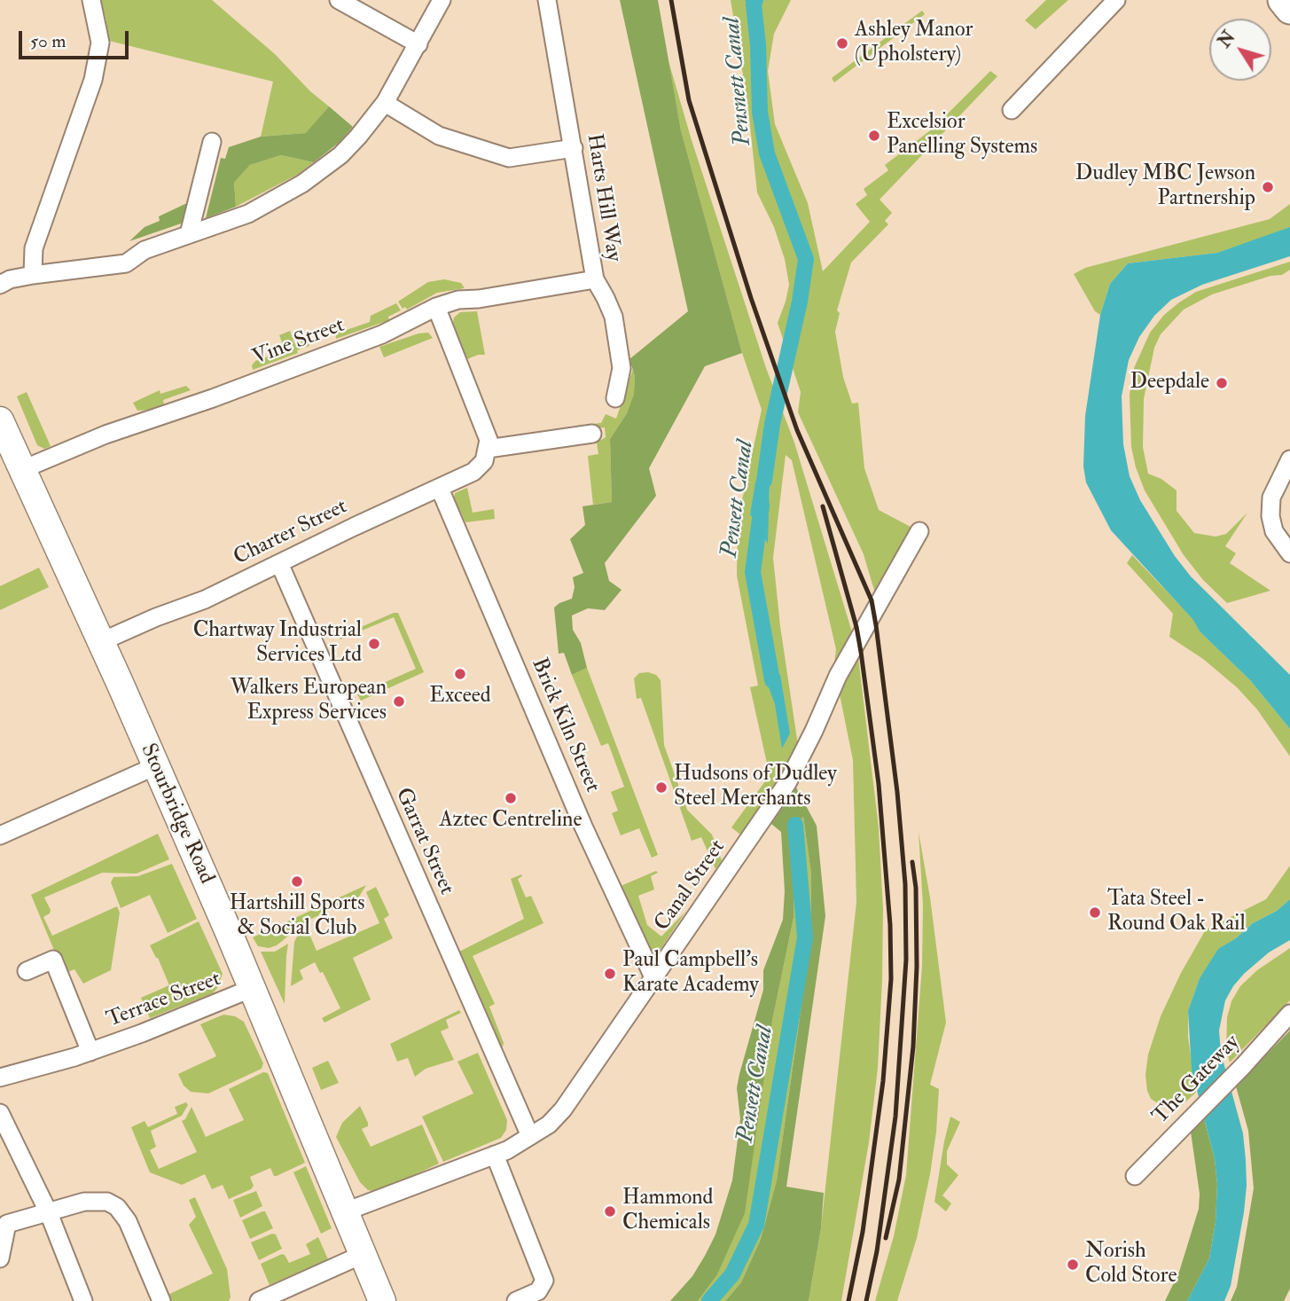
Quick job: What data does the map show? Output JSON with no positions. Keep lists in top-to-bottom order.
{
  "streets": {
    "main road": ["Stourbridge Road"],
    "street": [
      "Harts Hill Way",
      "Vine Street",
      "Charter Street",
      "Brick Kiln Street",
      "Garrat Street",
      "Canal Street",
      "Terrace Street",
      "The Gateway"
    ]
  },
  "crossings": [
    ["Harts Hill Way", "Vine Street"],
    ["Vine Street", "Stourbridge Road"],
    ["Charter Street", "Brick Kiln Street"],
    ["Charter Street", "Stourbridge Road"],
    ["Charter Street", "Garrat Street"],
    ["Brick Kiln Street", "Canal Street"],
    ["Stourbridge Road", "Canal Street"],
    ["Stourbridge Road", "Terrace Street"],
    ["Garrat Street", "Canal Street"]
  ],
  "water": ["Pensnett Canal", "Pensett Canal"],
  "places": [
    "Ashley Manor (Upholstery)",
    "Excelsior Panelling Systems",
    "Dudley MBC Jewson Partnership",
    "Deepdale",
    "Chartway Industrial Services Ltd",
    "Exceed",
    "Walkers European Express Services",
    "Hudsons of Dudley Steel Merchants",
    "Aztec Centreline",
    "Hartshill Sports & Social Club",
    "Tata Steel - Round Oak Rail",
    "Paul Campbell's Karate Academy",
    "Hammond Chemicals",
    "Norish Cold Store"
  ],
  "scale_bar": "50 m",
  "north": "top left"
}
